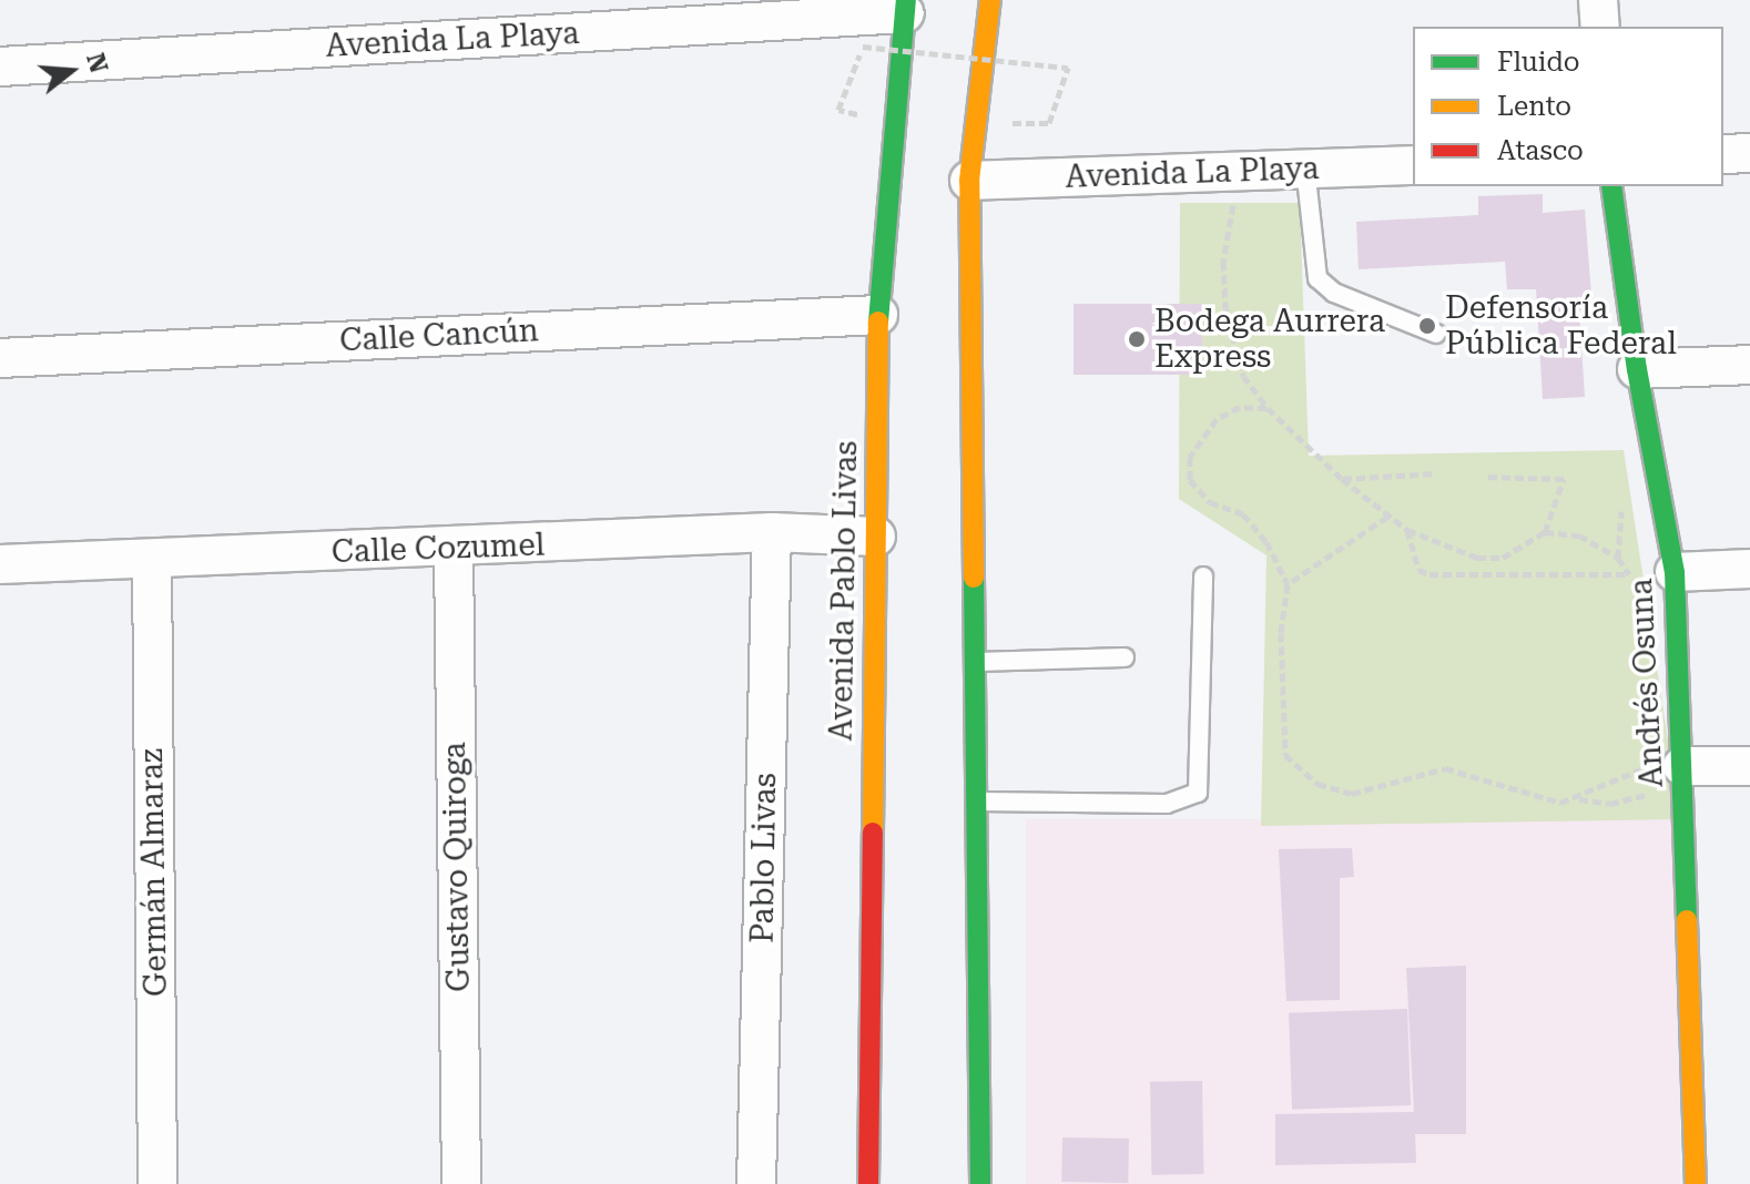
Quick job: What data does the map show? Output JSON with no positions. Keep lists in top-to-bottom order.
{
  "streets": {
    "main road": ["Avenida Pablo Livas", "Andrés Osuna"],
    "street": [
      "Avenida La Playa",
      "Calle Cancún",
      "Calle Cozumel",
      "Pablo Livas",
      "Gustavo Quiroga",
      "Germán Almaraz"
    ]
  },
  "crossings": [
    ["Avenida La Playa", "Avenida Pablo Livas"],
    ["Calle Cancún", "Avenida Pablo Livas"],
    ["Calle Cozumel", "Avenida Pablo Livas"],
    ["Calle Cozumel", "Pablo Livas"],
    ["Calle Cozumel", "Gustavo Quiroga"],
    ["Calle Cozumel", "Germán Almaraz"]
  ],
  "places": ["Defensoría Pública Federal", "Bodega Aurrera Express"],
  "legend": ["Fluido", "Lento", "Atasco"],
  "north": "right"
}
